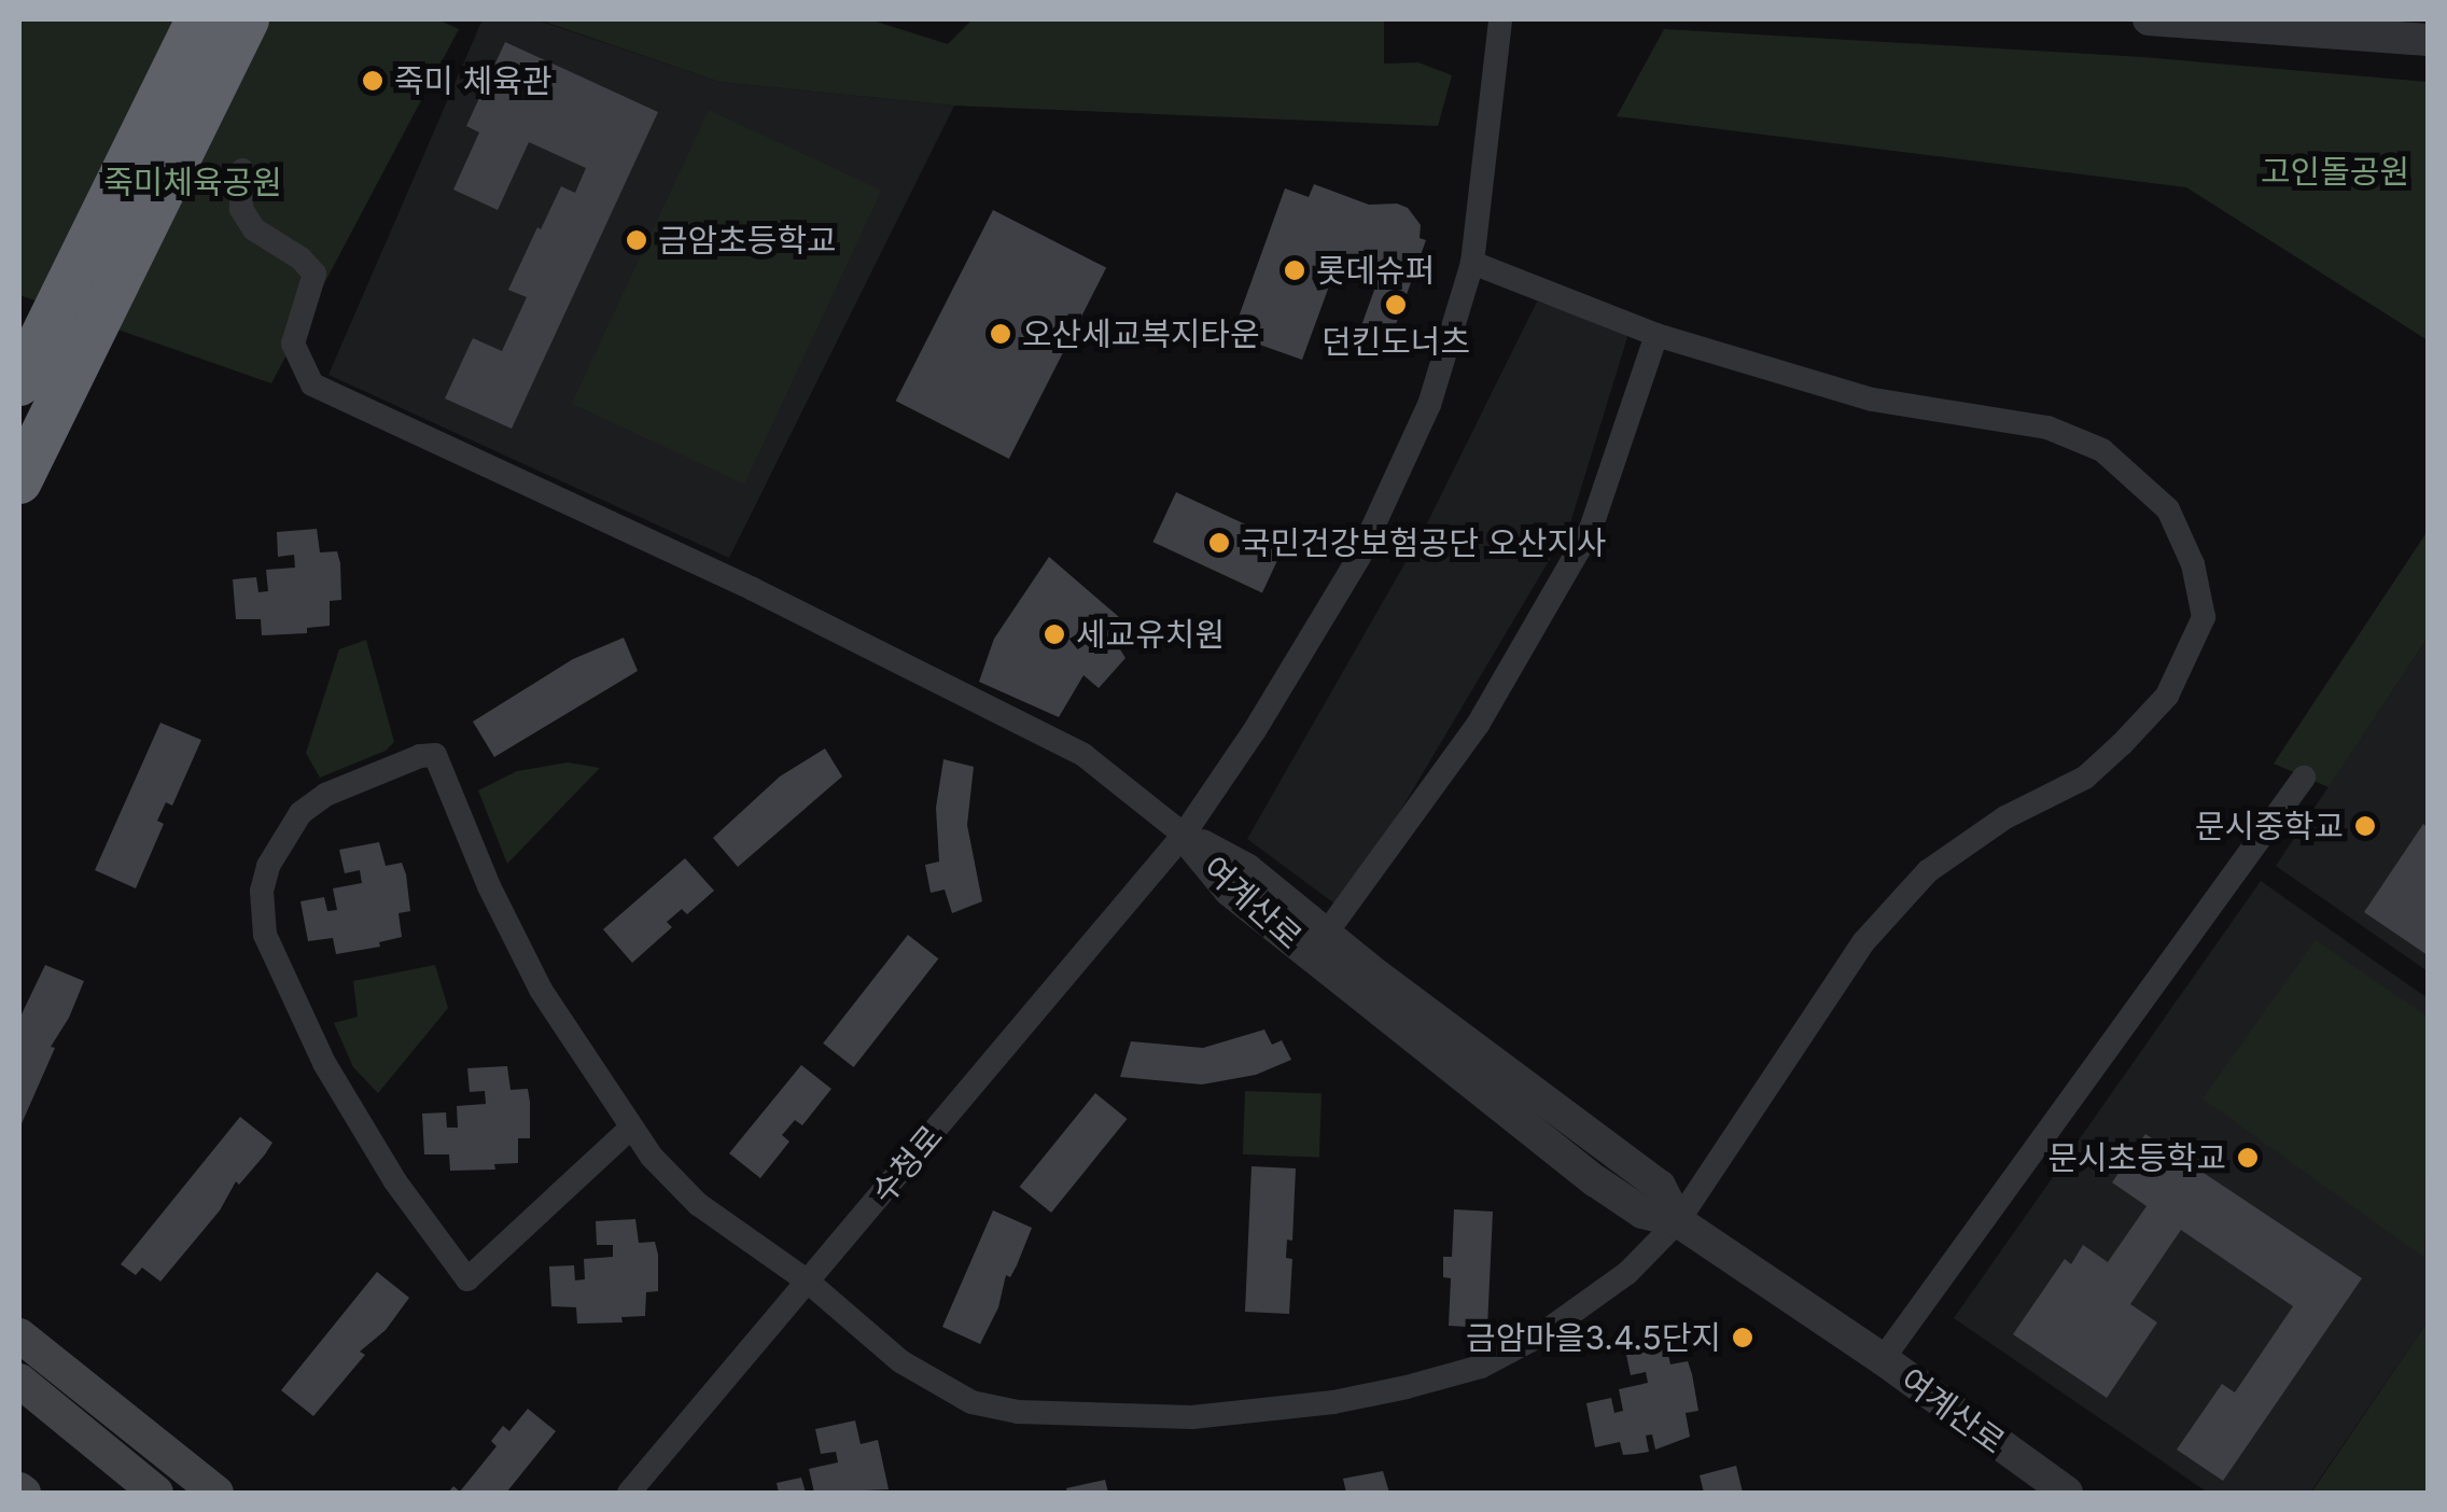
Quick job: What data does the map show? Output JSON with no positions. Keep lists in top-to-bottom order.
{
  "streets": {
    "street": ["여계산로", "수청로"]
  },
  "crossings": [
    ["여계산로", "수청로"]
  ],
  "parks": ["고인돌공원", "죽미체육공원"],
  "places": [
    "죽미 체육관",
    "금암초등학교",
    "롯데슈퍼",
    "던킨도너츠",
    "오산세교복지타운",
    "국민건강보험공단 오산지사",
    "세교유치원",
    "문시중학교",
    "문시초등학교",
    "금암마을3.4.5단지"
  ]
}
